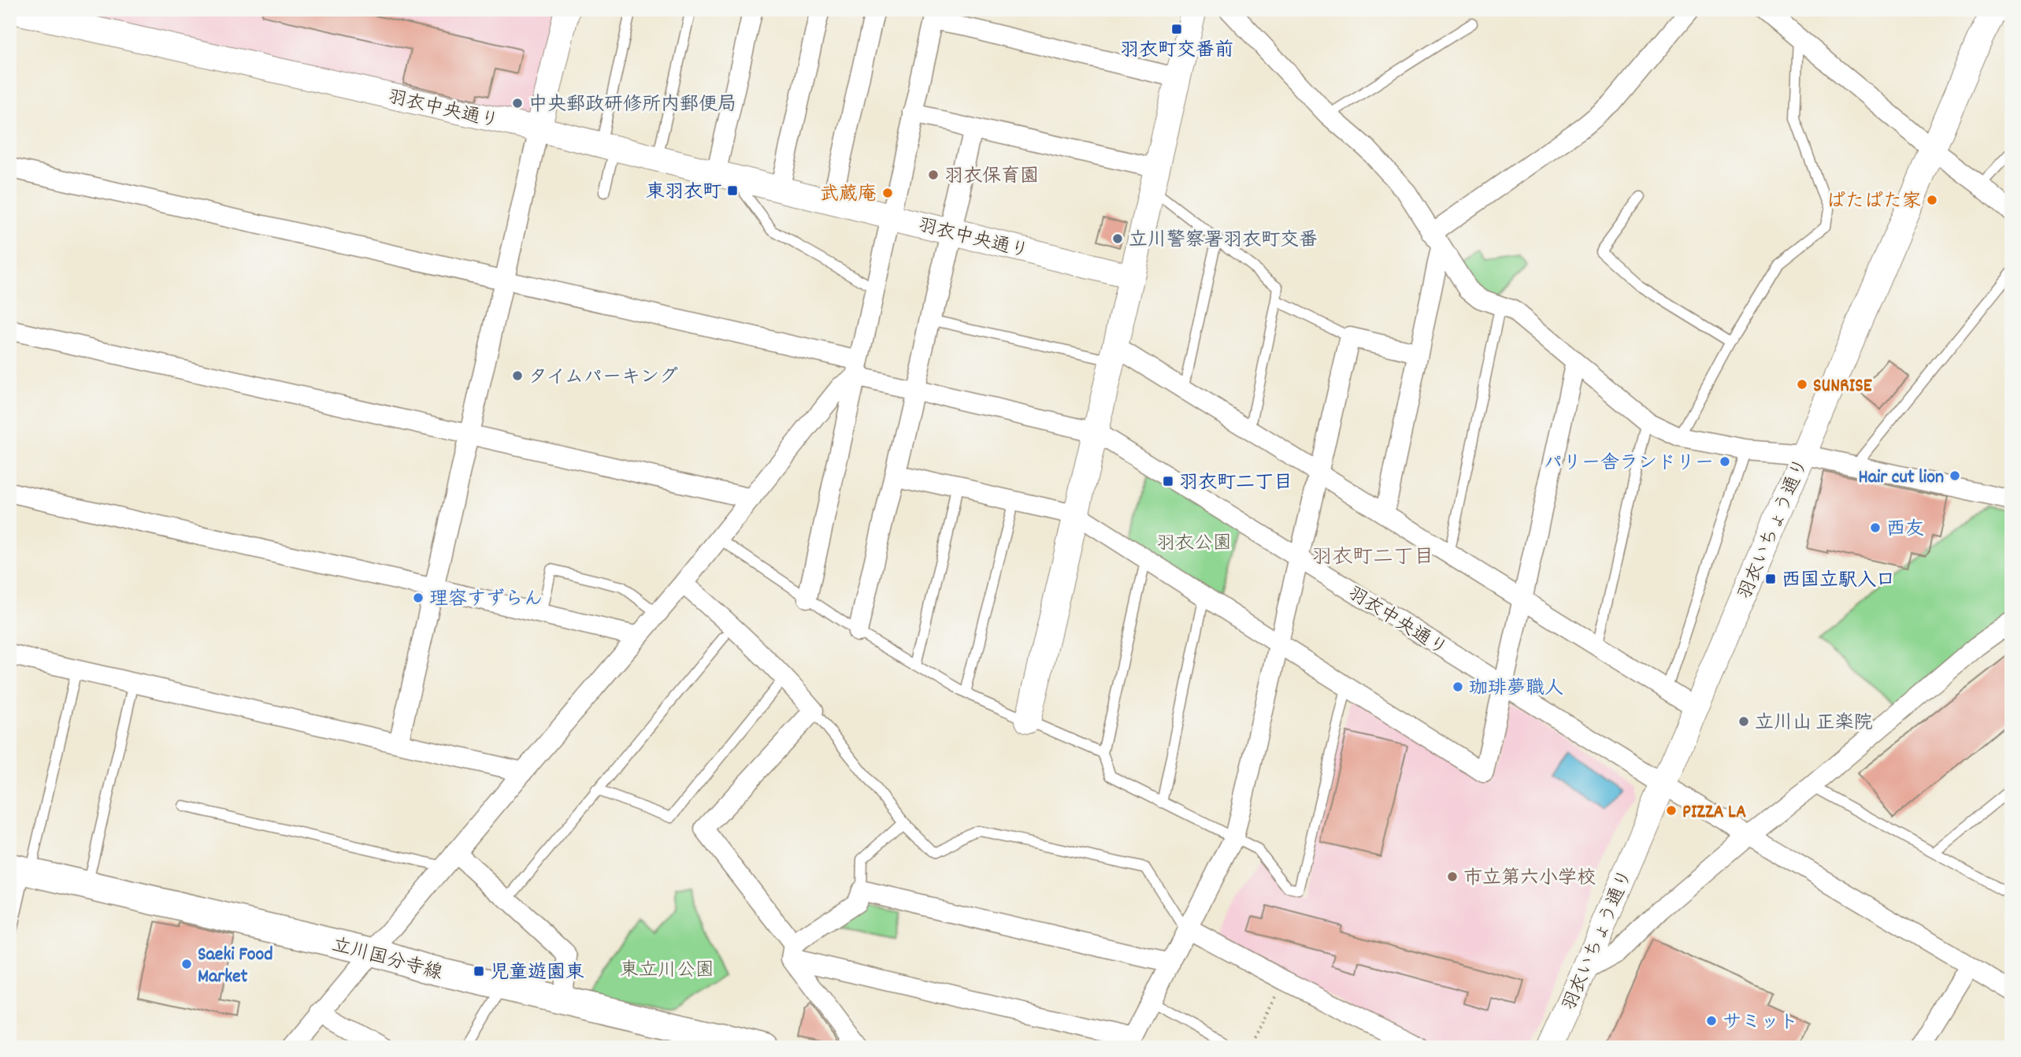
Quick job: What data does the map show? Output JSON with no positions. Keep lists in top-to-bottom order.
{
  "streets": {
    "main road": ["立川国分寺線"],
    "street": ["羽衣中央通り", "羽衣いちょう通り"]
  },
  "crossings": [
    ["羽衣中央通り", "羽衣いちょう通り"]
  ],
  "districts": ["羽衣町二丁目"],
  "parks": ["羽衣公園", "東立川公園"],
  "places": {
    "transit": [
      "羽衣町交番前",
      "東羽衣町",
      "羽衣町二丁目",
      "西国立駅入口",
      "児童遊園東"
    ],
    "other": [
      "中央郵政研修所内郵便局",
      "羽衣保育園",
      "武蔵庵",
      "ぱたぱた家",
      "立川警察署羽衣町交番",
      "タイムパーキング",
      "SUNRISE",
      "パリー舎ランドリー",
      "Hair cut lion",
      "西友",
      "理容すずらん",
      "珈琲夢職人",
      "立川山 正楽院",
      "PIZZA LA",
      "市立第六小学校",
      "Saeki Food Market",
      "サミット"
    ]
  }
}
